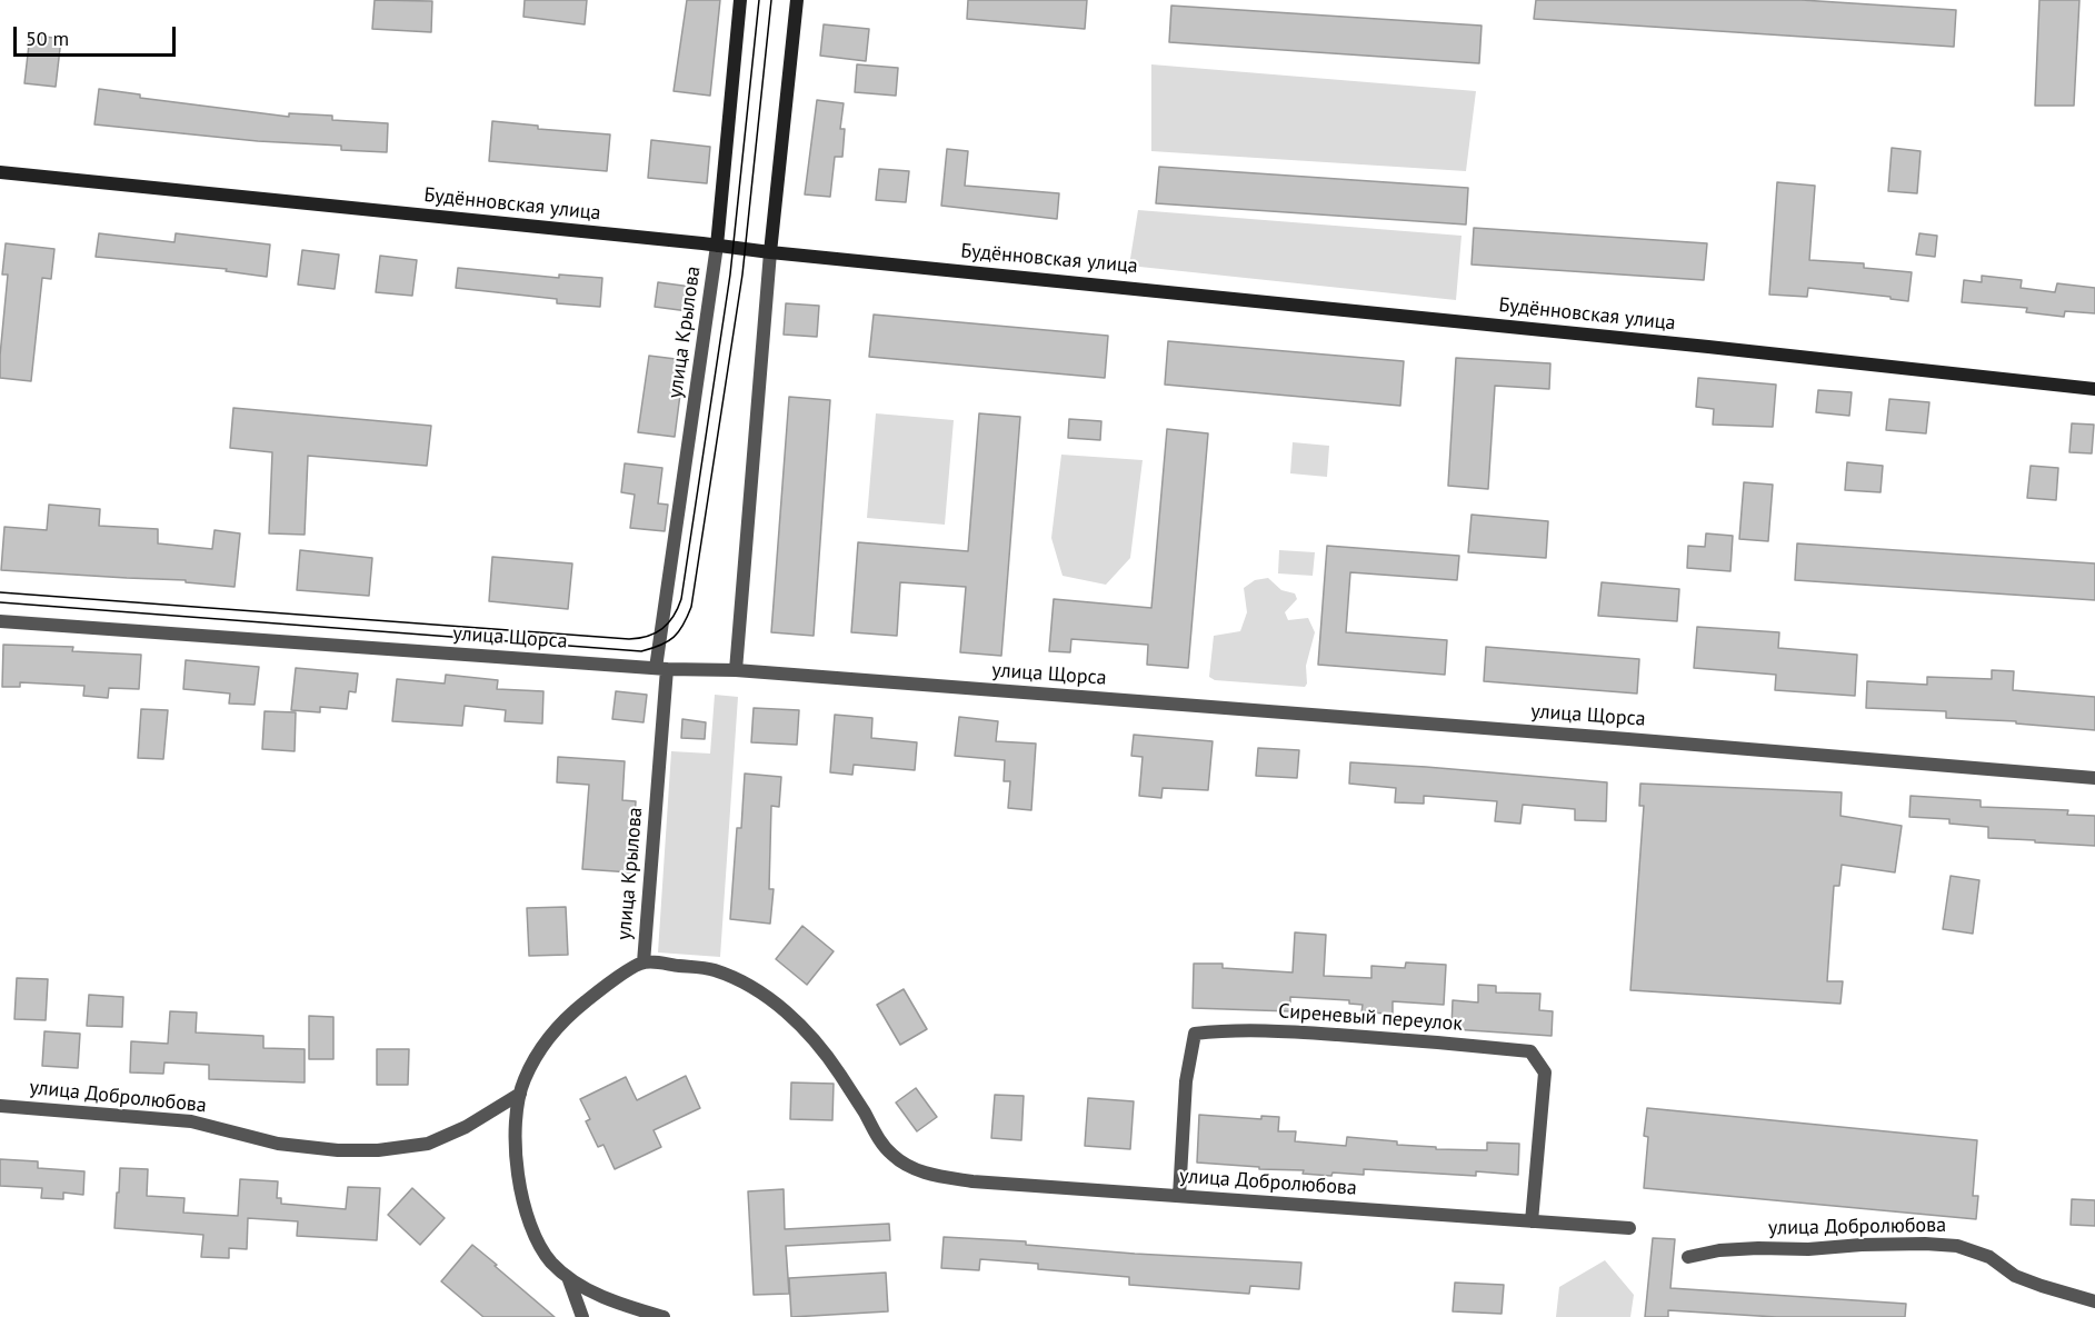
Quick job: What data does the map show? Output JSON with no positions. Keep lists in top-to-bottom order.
{
  "streets": {
    "street": [
      "Будённовская улица",
      "улица Крылова",
      "улица Щорса",
      "Сиреневый переулок",
      "улица Добролюбова"
    ]
  },
  "crossings": [
    ["Будённовская улица", "улица Крылова"],
    ["улица Крылова", "улица Щорса"],
    ["улица Крылова", "улица Добролюбова"],
    ["Сиреневый переулок", "улица Добролюбова"]
  ],
  "scale_bar": "50 m"
}
